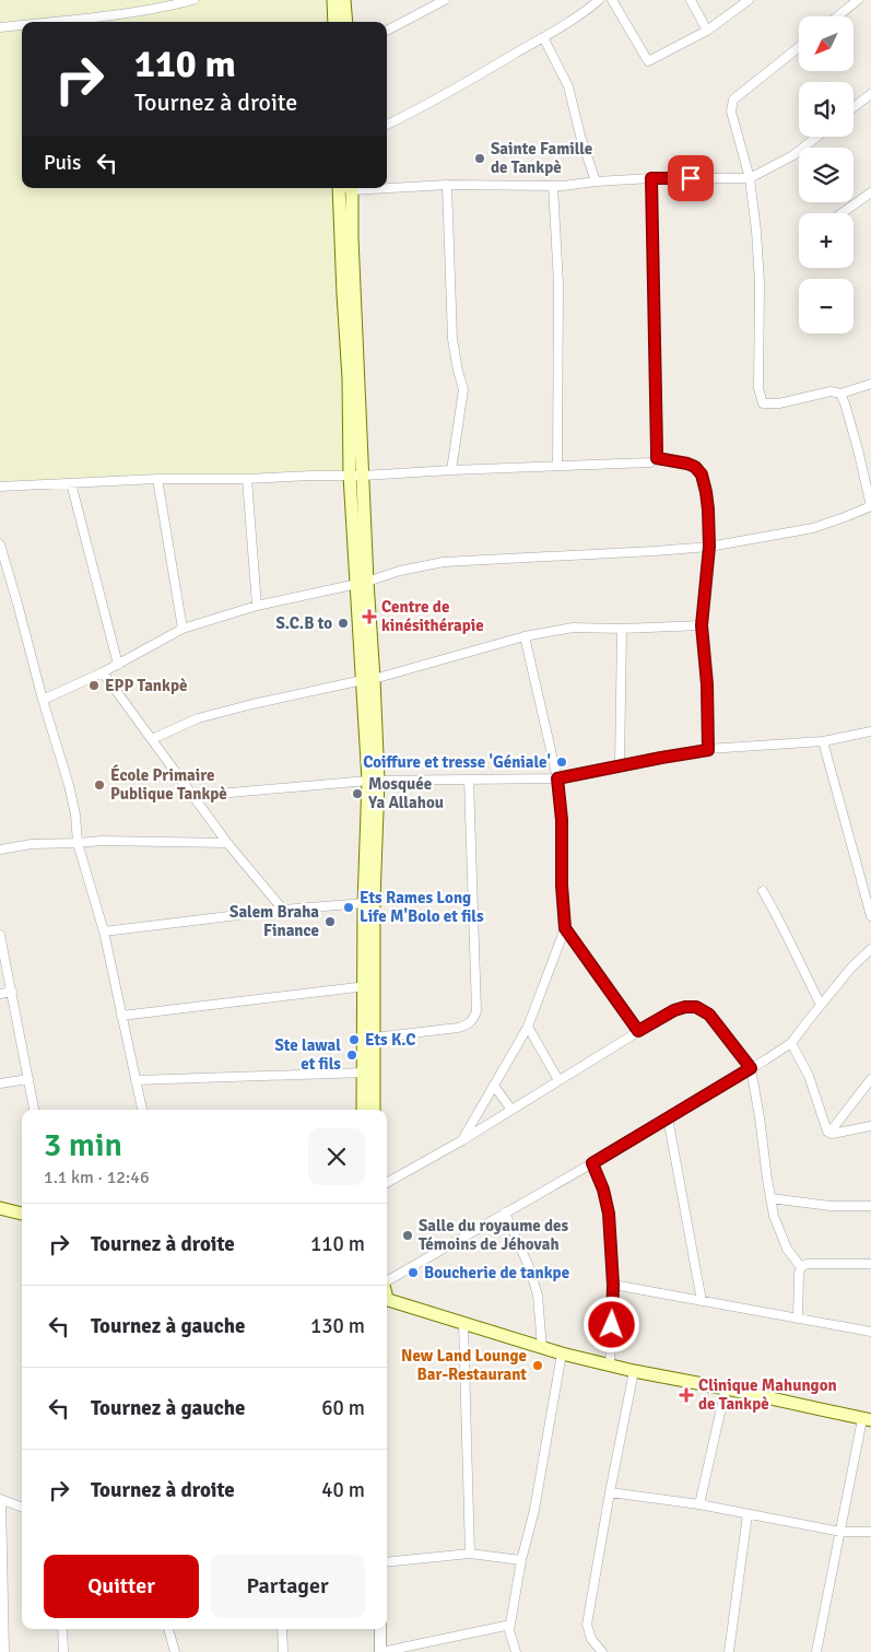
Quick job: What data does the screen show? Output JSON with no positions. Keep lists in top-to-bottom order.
{
  "places": {
    "other": [
      "Sainte Famille de Tankpè",
      "S.C.B to",
      "EPP Tankpè",
      "Coiffure et tresse 'Géniale'",
      "École Primaire Publique Tankpè",
      "Mosquée Ya Allahou",
      "Ets Rames Long Life M'Bolo et fils",
      "Salem Braha Finance",
      "Ets K.C",
      "Ste lawal et fils",
      "Salle du royaume des Témoins de Jéhovah",
      "Boucherie de tankpe",
      "New Land Lounge Bar-Restaurant"
    ],
    "health": ["Centre de kinésithérapie", "Clinique Mahungon de Tankpè"]
  },
  "north": "bottom left",
  "page": {
    "map_buttons": ["+", "−"],
    "turn": ["110 m", "Tournez à droite"],
    "then": "Puis",
    "heading": ["3 min", "1.1 km · 12:46"],
    "list": [
      {
        "name": "Tournez à droite",
        "value": "110 m"
      },
      {
        "name": "Tournez à gauche",
        "value": "130 m"
      },
      {
        "name": "Tournez à gauche",
        "value": "60 m"
      },
      {
        "name": "Tournez à droite",
        "value": "40 m"
      }
    ],
    "buttons": ["Quitter", "Partager"]
  }
}
